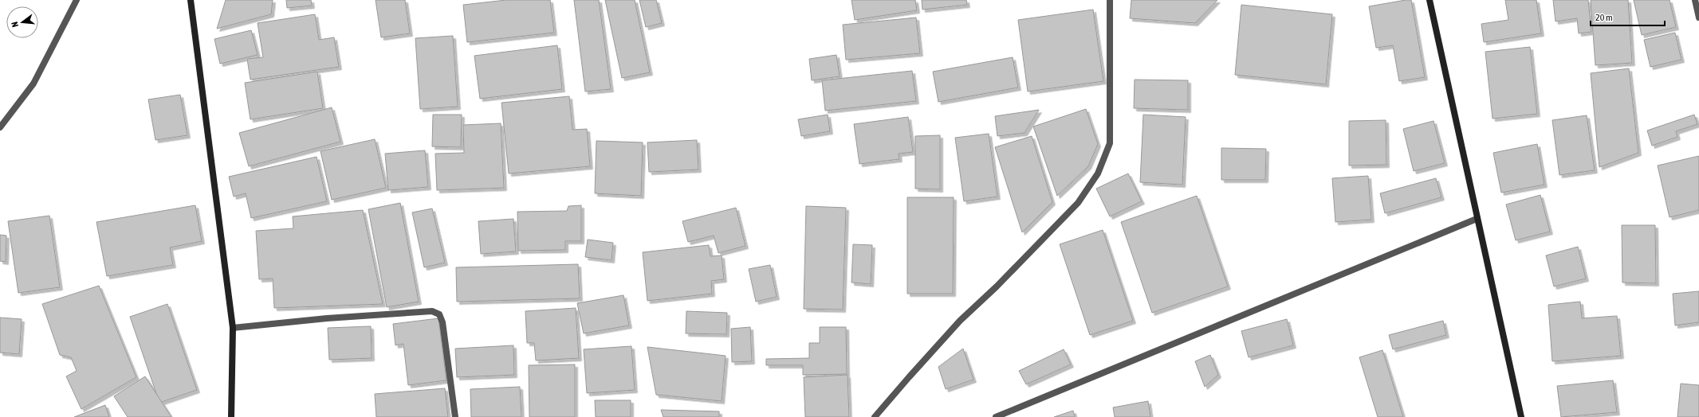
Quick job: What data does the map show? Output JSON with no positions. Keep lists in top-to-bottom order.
{
  "scale_bar": "20 m",
  "north": "left"
}
